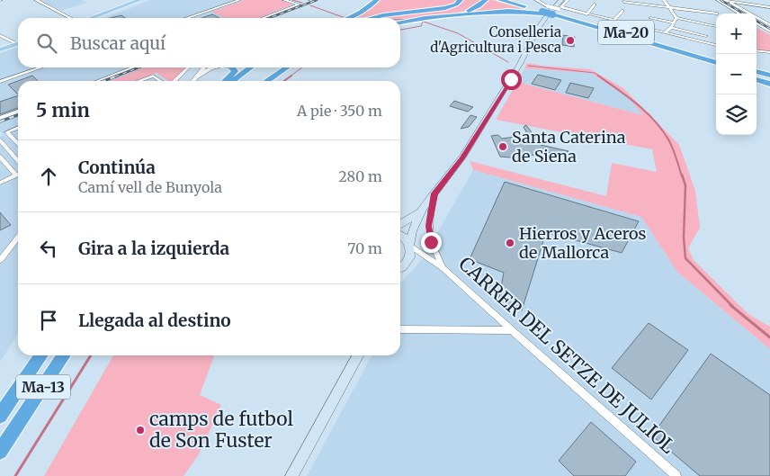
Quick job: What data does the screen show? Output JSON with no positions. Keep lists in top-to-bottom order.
{
  "streets": {
    "highway": ["Ma-20", "Ma-13"],
    "street": ["CARRER DEL SETZE DE JULIOL"]
  },
  "places": [
    "Conselleria d'Agricultura i Pesca",
    "Santa Caterina de Siena",
    "Hierros y Aceros de Mallorca",
    "camps de futbol de Son Fuster"
  ],
  "page": {
    "map_buttons": ["+", "−"],
    "search": "Buscar aquí",
    "heading": ["5 min", "A pie · 350 m"],
    "list": [
      ["Continúa", "Camí vell de Bunyola", "280 m"],
      ["Gira a la izquierda", "70 m"],
      "Llegada al destino"
    ]
  }
}
